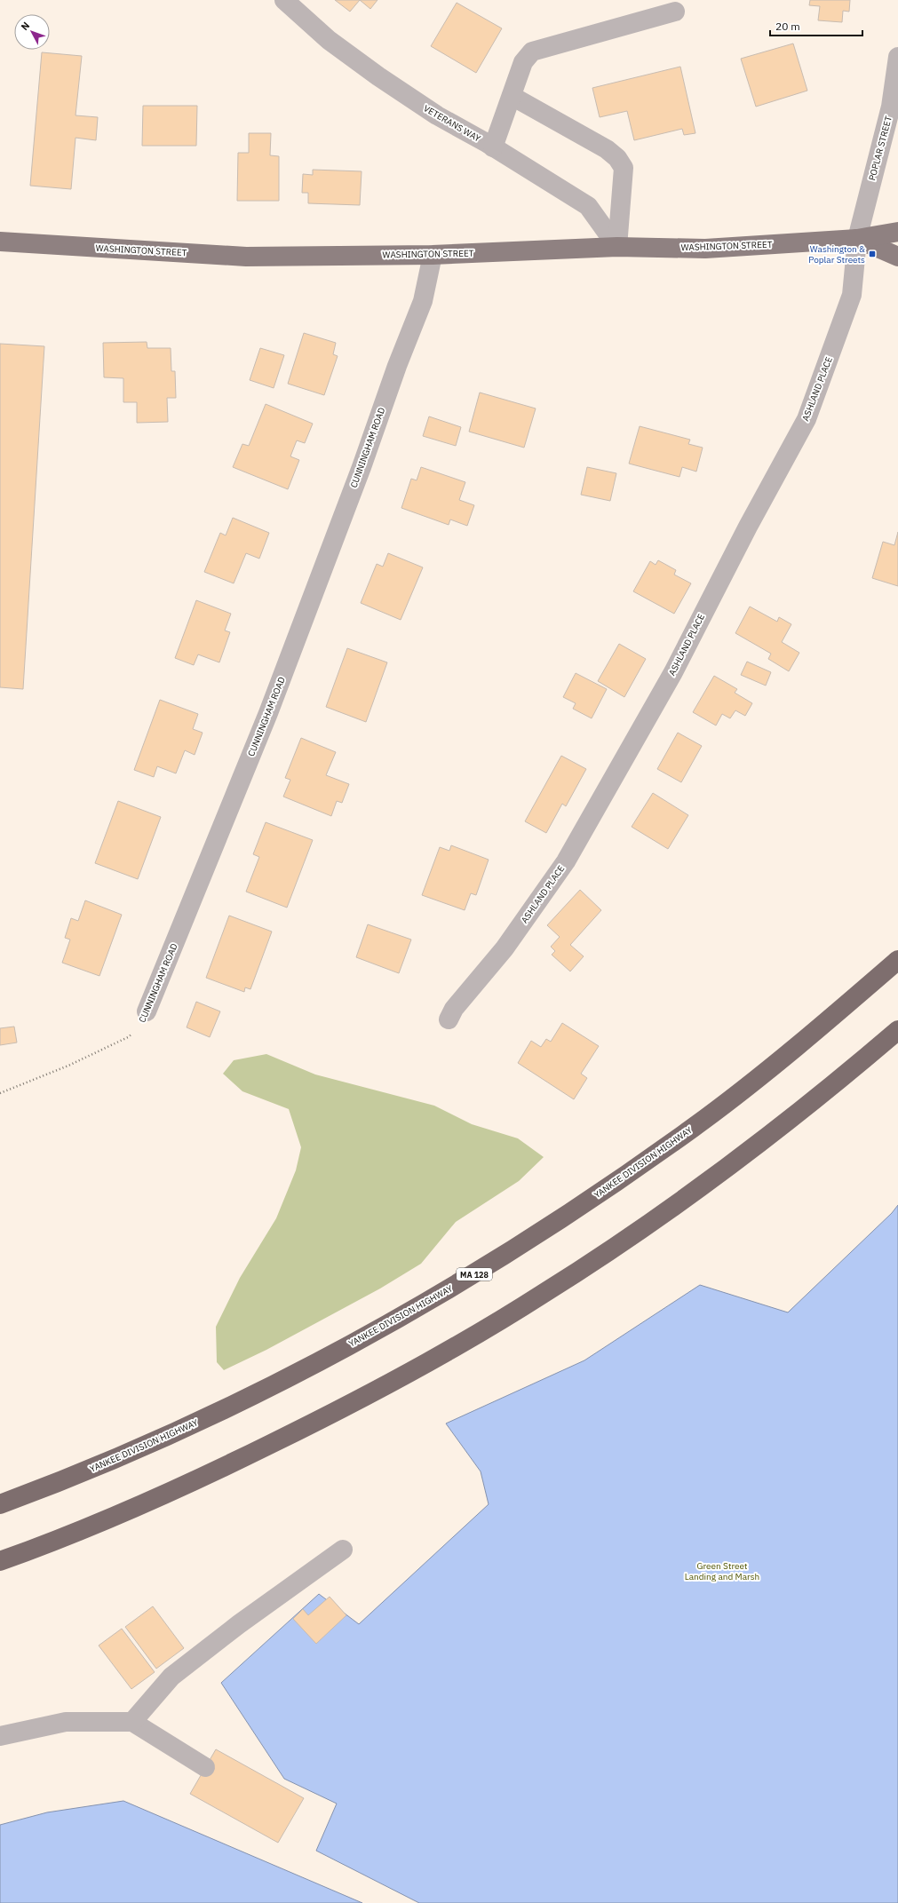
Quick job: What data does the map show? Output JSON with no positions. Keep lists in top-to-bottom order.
{
  "streets": {
    "highway": ["YANKEE DIVISION HIGHWAY", "MA 128"],
    "main road": ["WASHINGTON STREET"],
    "street": [
      "VETERANS WAY",
      "POPLAR STREET",
      "ASHLAND PLACE",
      "CUNNINGHAM ROAD"
    ]
  },
  "crossings": [
    ["VETERANS WAY", "WASHINGTON STREET"],
    ["POPLAR STREET", "WASHINGTON STREET"],
    ["POPLAR STREET", "ASHLAND PLACE"],
    ["WASHINGTON STREET", "ASHLAND PLACE"],
    ["WASHINGTON STREET", "CUNNINGHAM ROAD"]
  ],
  "parks": ["Green Street Landing and Marsh"],
  "places": {
    "transit": ["Washington & Poplar Streets"]
  },
  "scale_bar": "20 m",
  "north": "top left"
}
